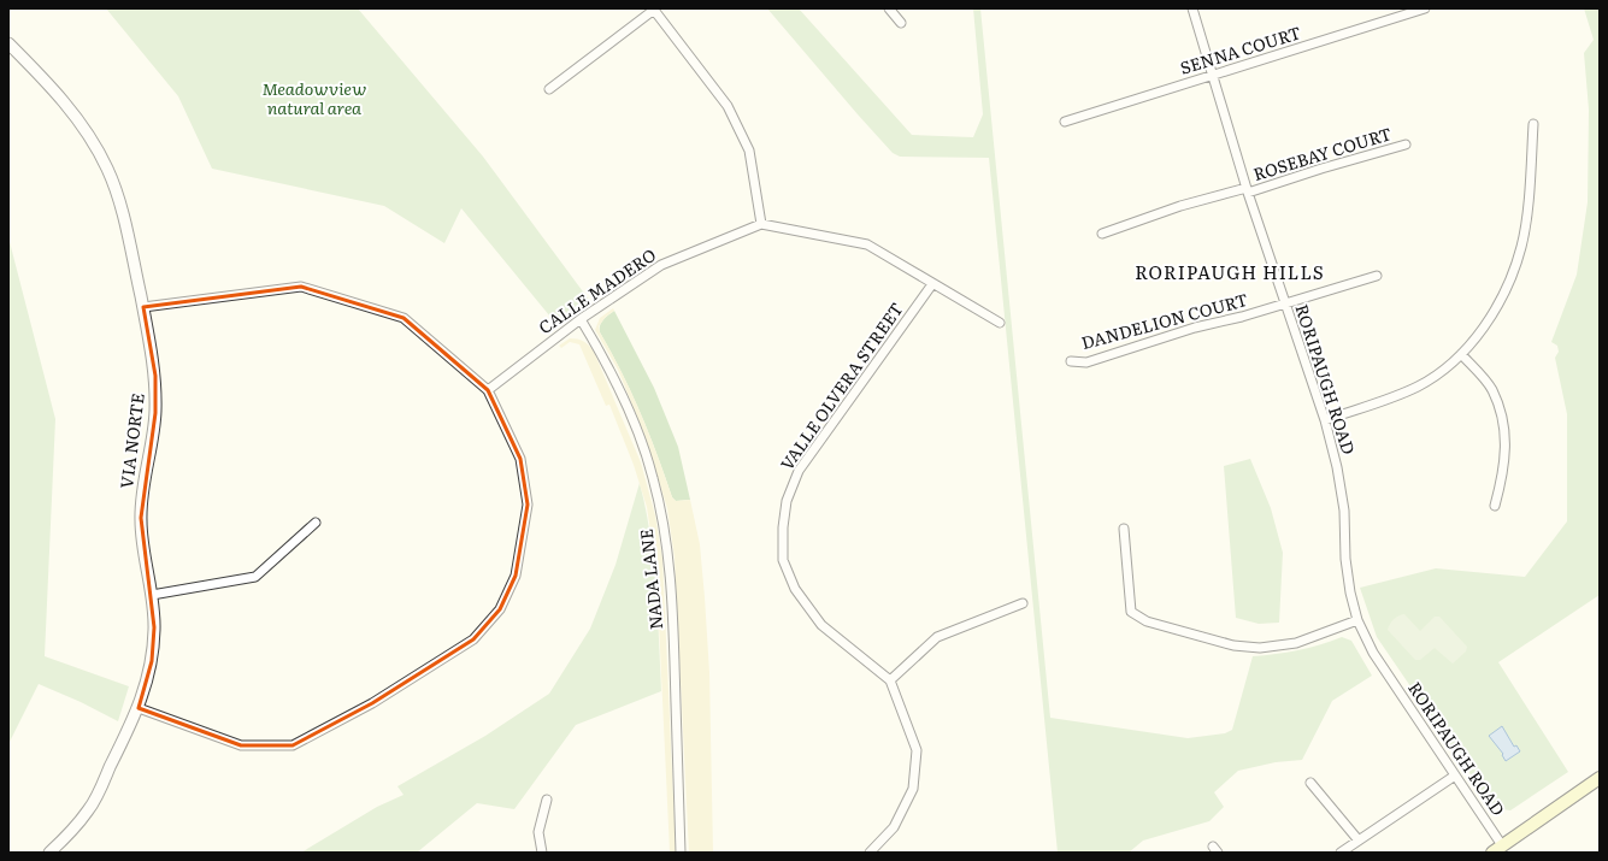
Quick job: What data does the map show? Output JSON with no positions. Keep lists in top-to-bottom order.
{
  "streets": {
    "street": [
      "SENNA COURT",
      "ROSEBAY COURT",
      "CALLE MADERO",
      "DANDELION COURT",
      "RORIPAUGH ROAD",
      "VALLE OLVERA STREET",
      "VIA NORTE",
      "NADA LANE"
    ]
  },
  "crossings": [
    ["SENNA COURT", "RORIPAUGH ROAD"],
    ["ROSEBAY COURT", "RORIPAUGH ROAD"],
    ["CALLE MADERO", "NADA LANE"],
    ["DANDELION COURT", "RORIPAUGH ROAD"]
  ],
  "districts": ["RORIPAUGH HILLS"],
  "parks": ["Meadowview natural area"]
}
